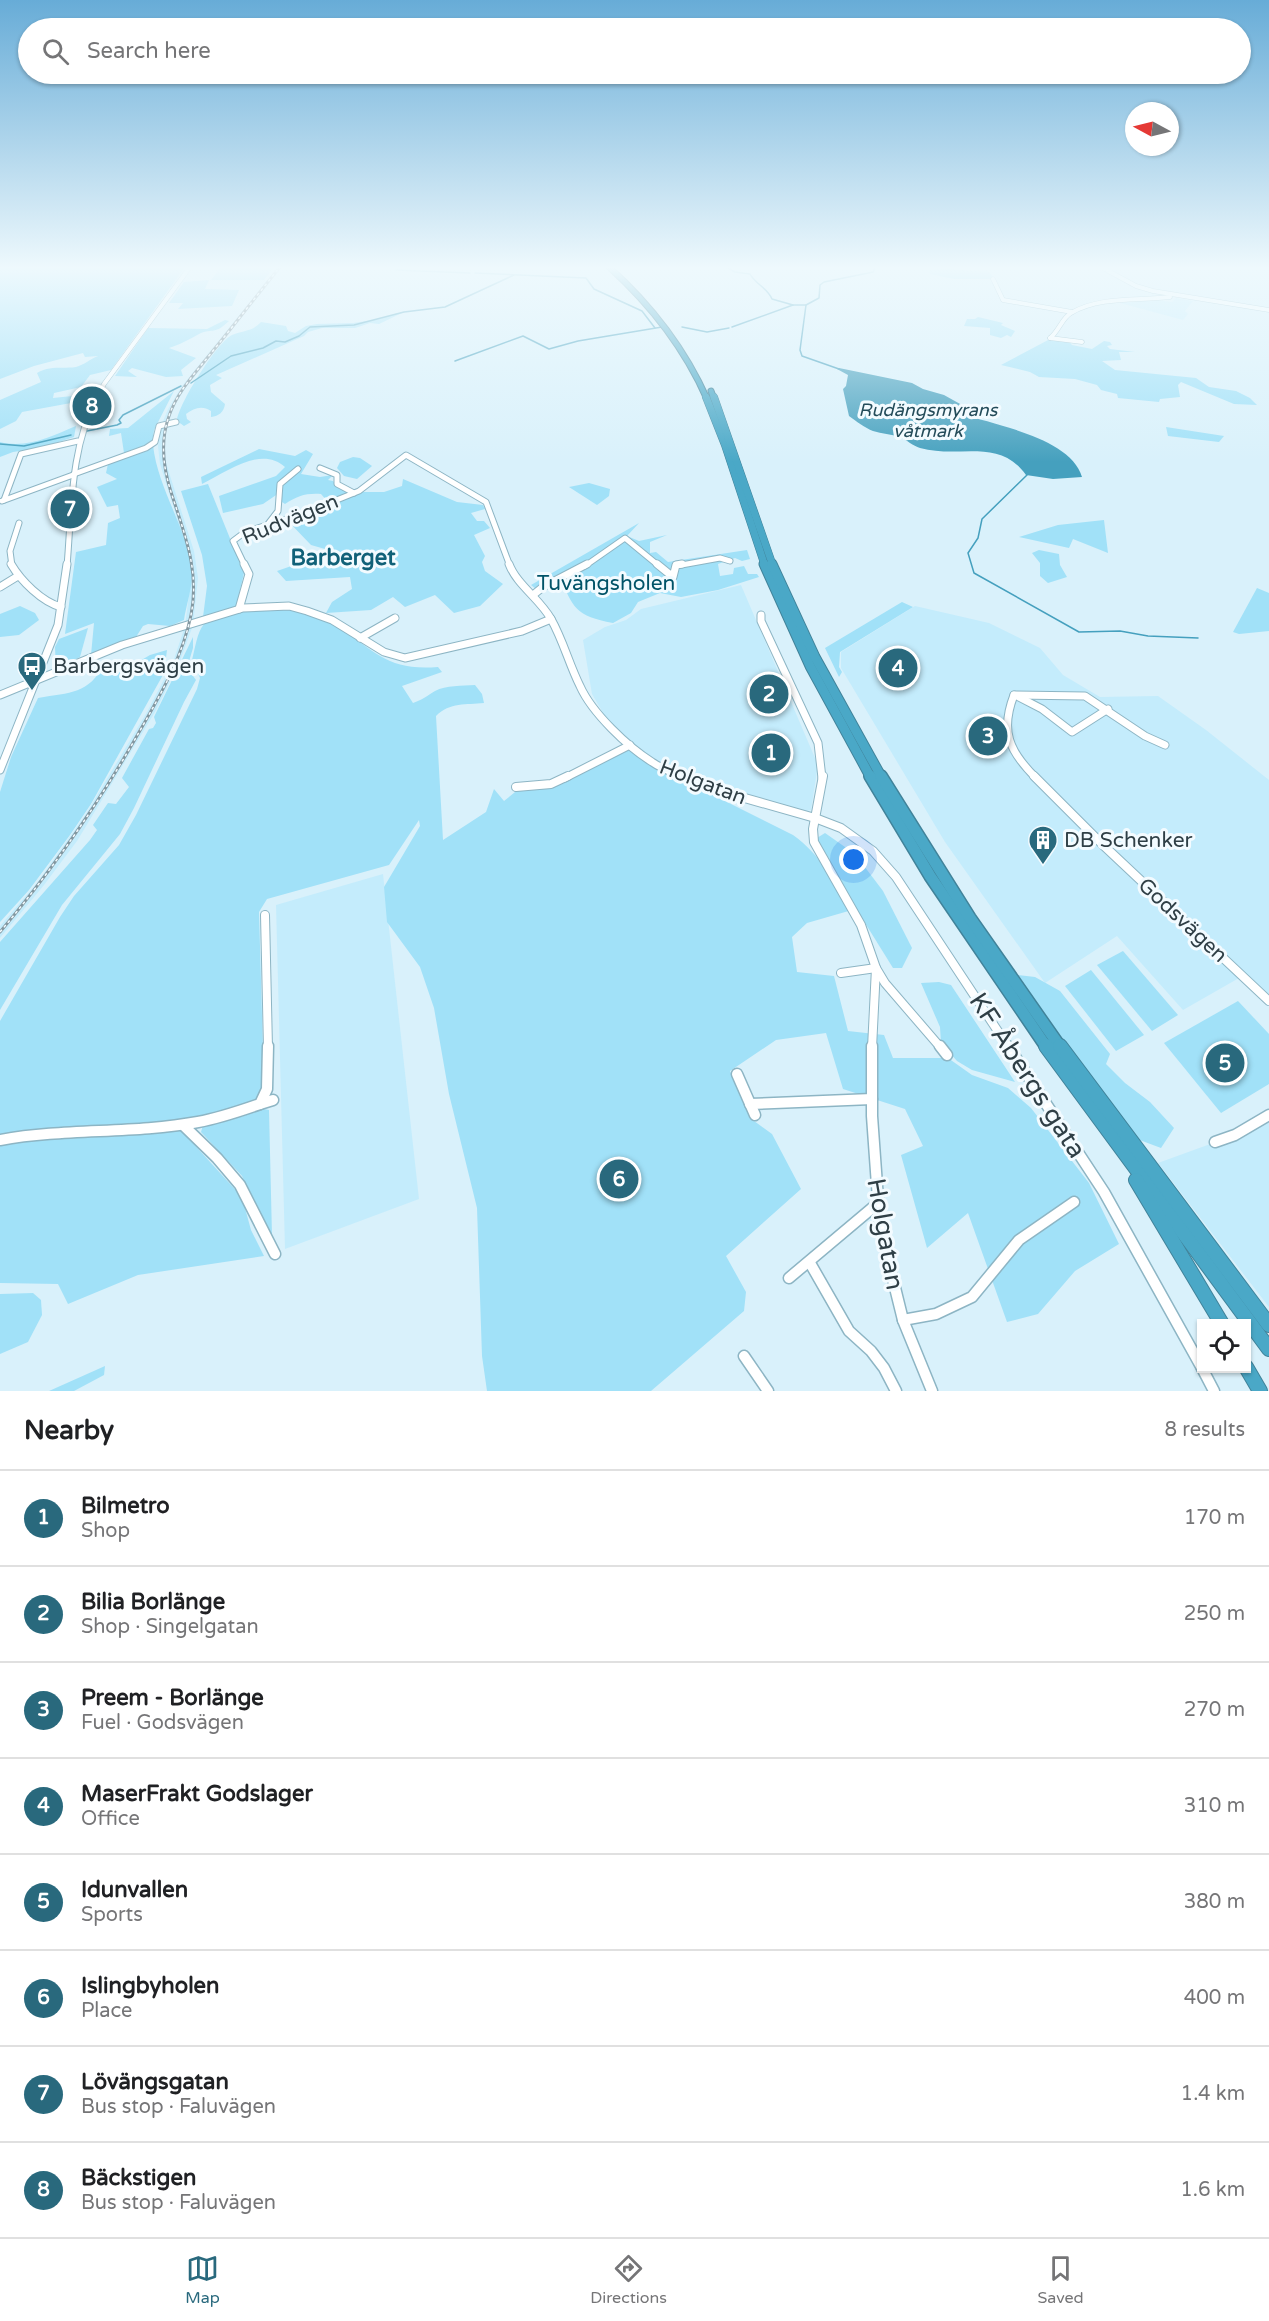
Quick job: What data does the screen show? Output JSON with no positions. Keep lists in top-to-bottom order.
{
  "streets": {
    "street": [
      "Rudvägen",
      "Holgatan",
      "Godsvägen",
      "KF Åbergs gata"
    ]
  },
  "crossings": [
    ["Rudvägen", "Holgatan"],
    ["Holgatan", "KF Åbergs gata"]
  ],
  "districts": ["Barberget"],
  "water": ["Rudängsmyrans våtmark"],
  "parks": ["Tuvängsholen"],
  "places": {
    "bus stop": ["Barbergsvägen"],
    "building": ["DB Schenker"]
  },
  "north": "left",
  "page": {
    "search": "Search here",
    "pins": [
      "8",
      "7",
      "4",
      "2",
      "3",
      "1",
      "5",
      "6"
    ],
    "heading": ["Nearby", "8 results"],
    "list": [
      {
        "mark": "1",
        "name": "Bilmetro",
        "note": "Shop",
        "value": "170 m"
      },
      {
        "mark": "2",
        "name": "Bilia Borlänge",
        "note": "Shop · Singelgatan",
        "value": "250 m"
      },
      {
        "mark": "3",
        "name": "Preem - Borlänge",
        "note": "Fuel · Godsvägen",
        "value": "270 m"
      },
      {
        "mark": "4",
        "name": "MaserFrakt Godslager",
        "note": "Office",
        "value": "310 m"
      },
      {
        "mark": "5",
        "name": "Idunvallen",
        "note": "Sports",
        "value": "380 m"
      },
      {
        "mark": "6",
        "name": "Islingbyholen",
        "note": "Place",
        "value": "400 m"
      },
      {
        "mark": "7",
        "name": "Lövängsgatan",
        "note": "Bus stop · Faluvägen",
        "value": "1.4 km"
      },
      {
        "mark": "8",
        "name": "Bäckstigen",
        "note": "Bus stop · Faluvägen",
        "value": "1.6 km"
      }
    ],
    "nav": ["Map", "Directions", "Saved"]
  }
}
